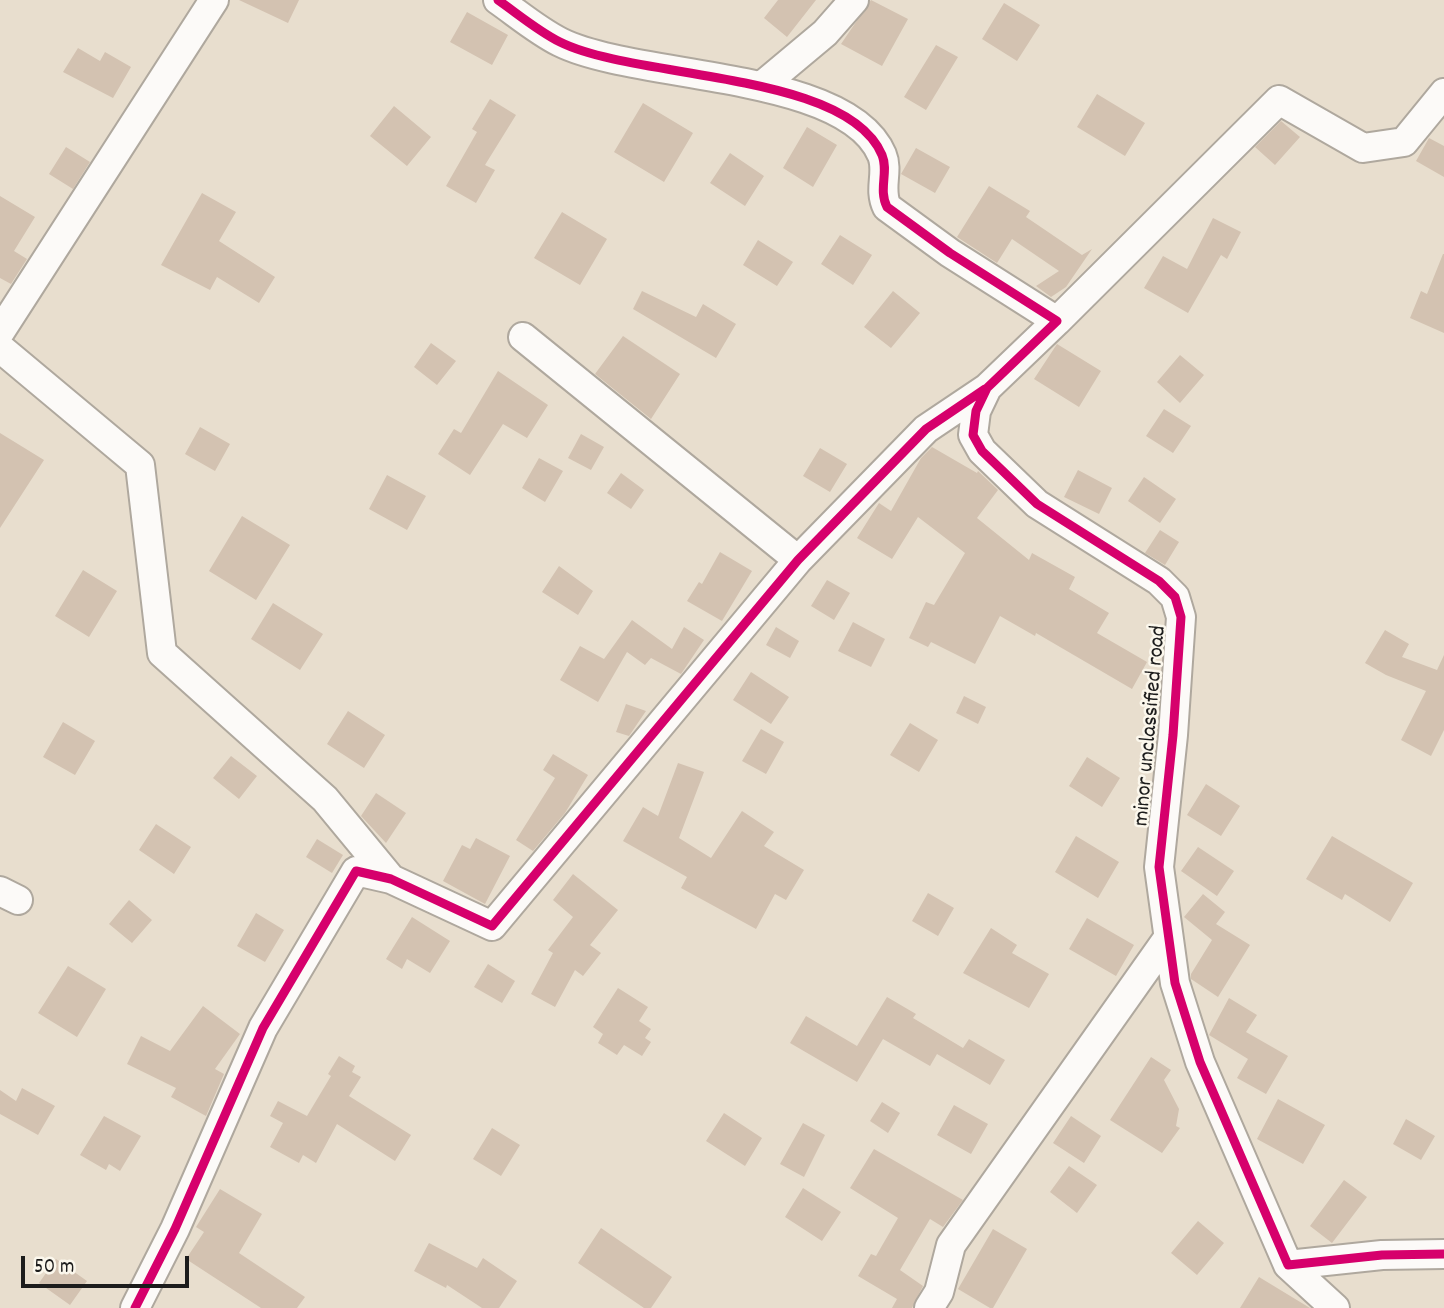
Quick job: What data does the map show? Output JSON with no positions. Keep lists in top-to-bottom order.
{
  "streets": {
    "street": ["minor unclassified road"]
  },
  "scale_bar": "50 m"
}
